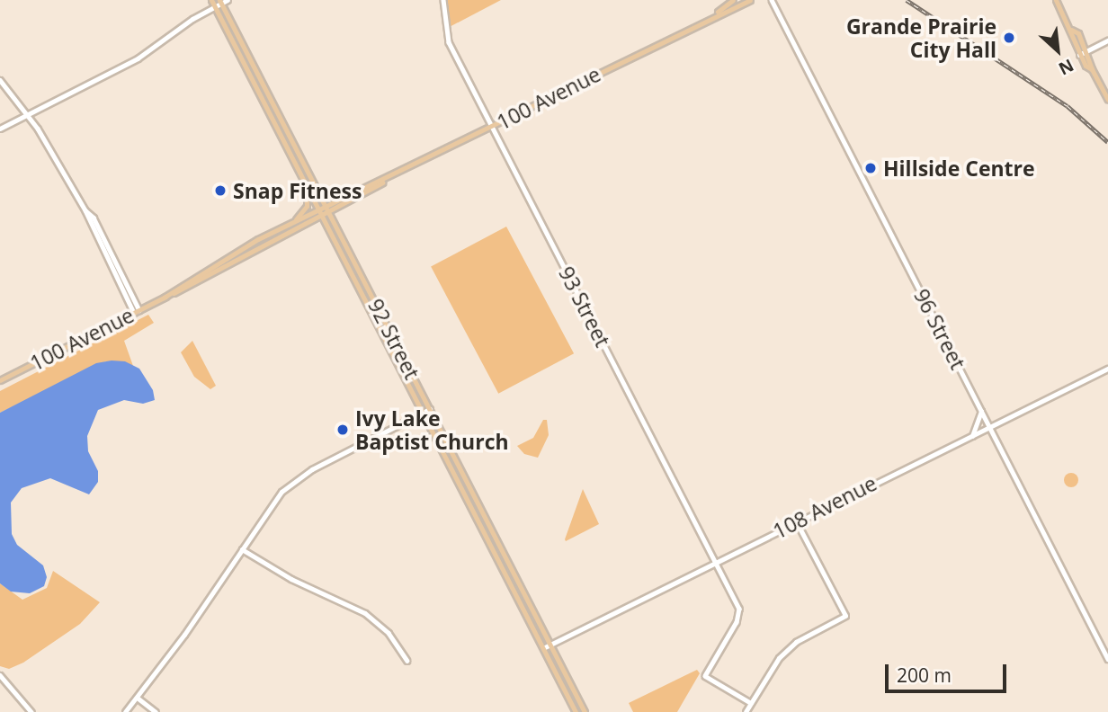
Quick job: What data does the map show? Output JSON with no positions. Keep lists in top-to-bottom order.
{
  "streets": {
    "main road": ["100 Avenue", "92 Street"],
    "street": ["93 Street", "96 Street", "108 Avenue"]
  },
  "crossings": [
    ["100 Avenue", "93 Street"],
    ["100 Avenue", "92 Street"],
    ["93 Street", "108 Avenue"],
    ["96 Street", "108 Avenue"],
    ["92 Street", "108 Avenue"]
  ],
  "places": [
    "Grande Prairie City Hall",
    "Hillside Centre",
    "Snap Fitness",
    "Ivy Lake Baptist Church"
  ],
  "scale_bar": "200 m",
  "north": "bottom right"
}
